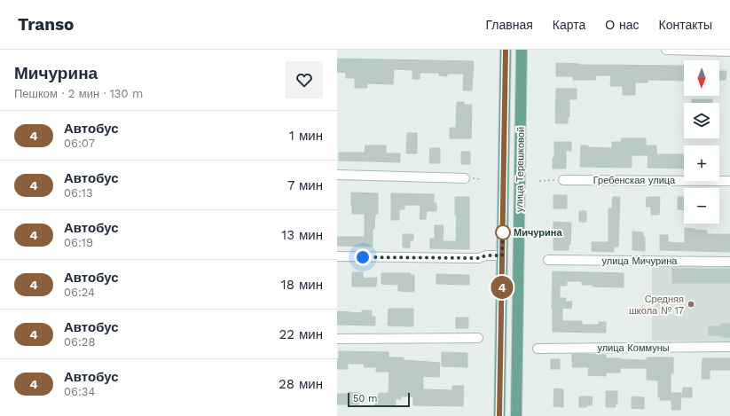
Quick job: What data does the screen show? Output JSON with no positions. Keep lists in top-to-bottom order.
{
  "streets": {
    "main road": ["улица Терешковой"],
    "street": ["Гребенская улица", "улица Мичурина", "улица Коммуны"]
  },
  "places": ["Мичурина", "Средняя школа № 17"],
  "lines": ["bus line 4"],
  "scale_bar": "50 m",
  "north": "bottom",
  "page": {
    "header": "Transo",
    "nav": [
      "Главная",
      "Карта",
      "О нас",
      "Контакты"
    ],
    "heading": ["Мичурина", "Пешком · 2 мин · 130 m"],
    "on_map": "4",
    "map_buttons": ["+", "−"],
    "list": [
      {
        "mark": "4",
        "name": "Автобус",
        "note": "06:07",
        "value": "1 мин"
      },
      {
        "mark": "4",
        "name": "Автобус",
        "note": "06:13",
        "value": "7 мин"
      },
      {
        "mark": "4",
        "name": "Автобус",
        "note": "06:19",
        "value": "13 мин"
      },
      {
        "mark": "4",
        "name": "Автобус",
        "note": "06:24",
        "value": "18 мин"
      },
      {
        "mark": "4",
        "name": "Автобус",
        "note": "06:28",
        "value": "22 мин"
      },
      {
        "mark": "4",
        "name": "Автобус",
        "note": "06:34",
        "value": "28 мин"
      }
    ],
    "scale": "50 m"
  }
}
